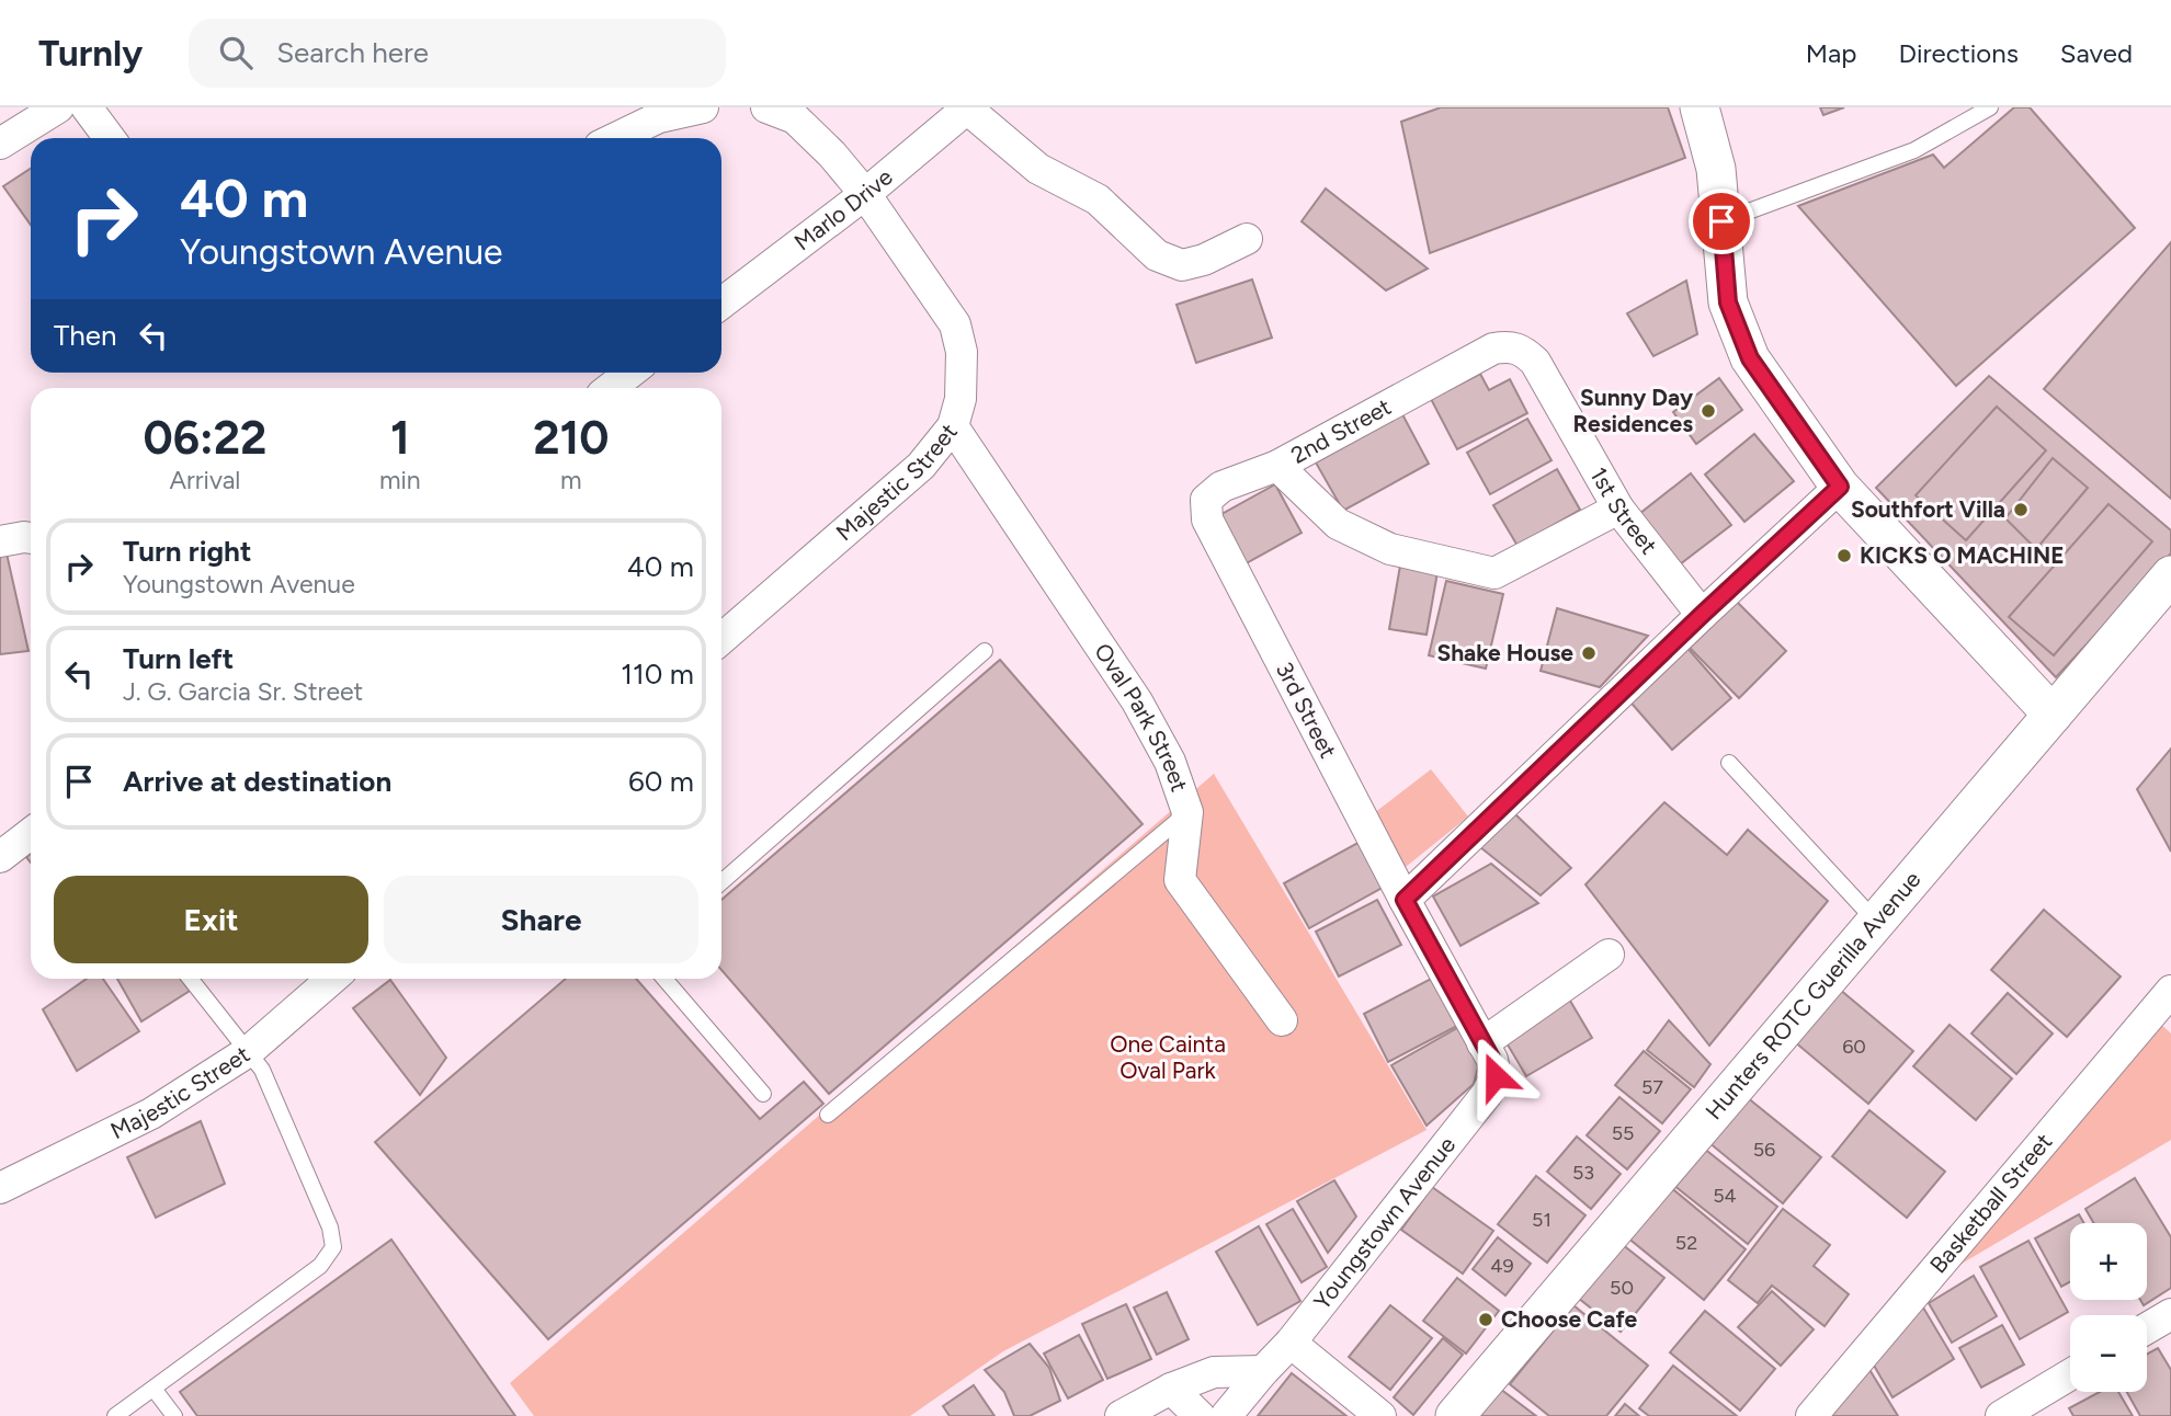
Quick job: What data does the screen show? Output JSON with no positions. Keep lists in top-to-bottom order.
{
  "streets": {
    "street": [
      "Marlo Drive",
      "2nd Street",
      "Majestic Street",
      "1st Street",
      "3rd Street",
      "Oval Park Street",
      "Hunters ROTC Guerilla Avenue",
      "Basketball Street",
      "Youngstown Avenue"
    ]
  },
  "crossings": [
    ["Marlo Drive", "Majestic Street"],
    ["2nd Street", "1st Street"],
    ["2nd Street", "3rd Street"],
    ["Majestic Street", "Oval Park Street"],
    ["3rd Street", "Youngstown Avenue"]
  ],
  "parks": ["One Cainta Oval Park"],
  "places": [
    "Sunny Day Residences",
    "Southfort Villa",
    "KICKS O MACHINE",
    "Shake House",
    "Choose Cafe"
  ],
  "house_numbers": [
    "60",
    "57",
    "55",
    "56",
    "53",
    "54",
    "51",
    "52",
    "49",
    "50"
  ],
  "page": {
    "header": "Turnly",
    "search": "Search here",
    "nav": ["Map", "Directions", "Saved"],
    "turn": ["40 m", "Youngstown Avenue"],
    "then": "Then",
    "eta": [
      "06:22",
      "Arrival",
      "1",
      "min",
      "210",
      "m"
    ],
    "list": [
      {
        "name": "Turn right",
        "note": "Youngstown Avenue",
        "value": "40 m"
      },
      {
        "name": "Turn left",
        "note": "J. G. Garcia Sr. Street",
        "value": "110 m"
      },
      {
        "name": "Arrive at destination",
        "value": "60 m"
      }
    ],
    "buttons": ["Exit", "Share"],
    "map_buttons": ["+", "−"]
  }
}
